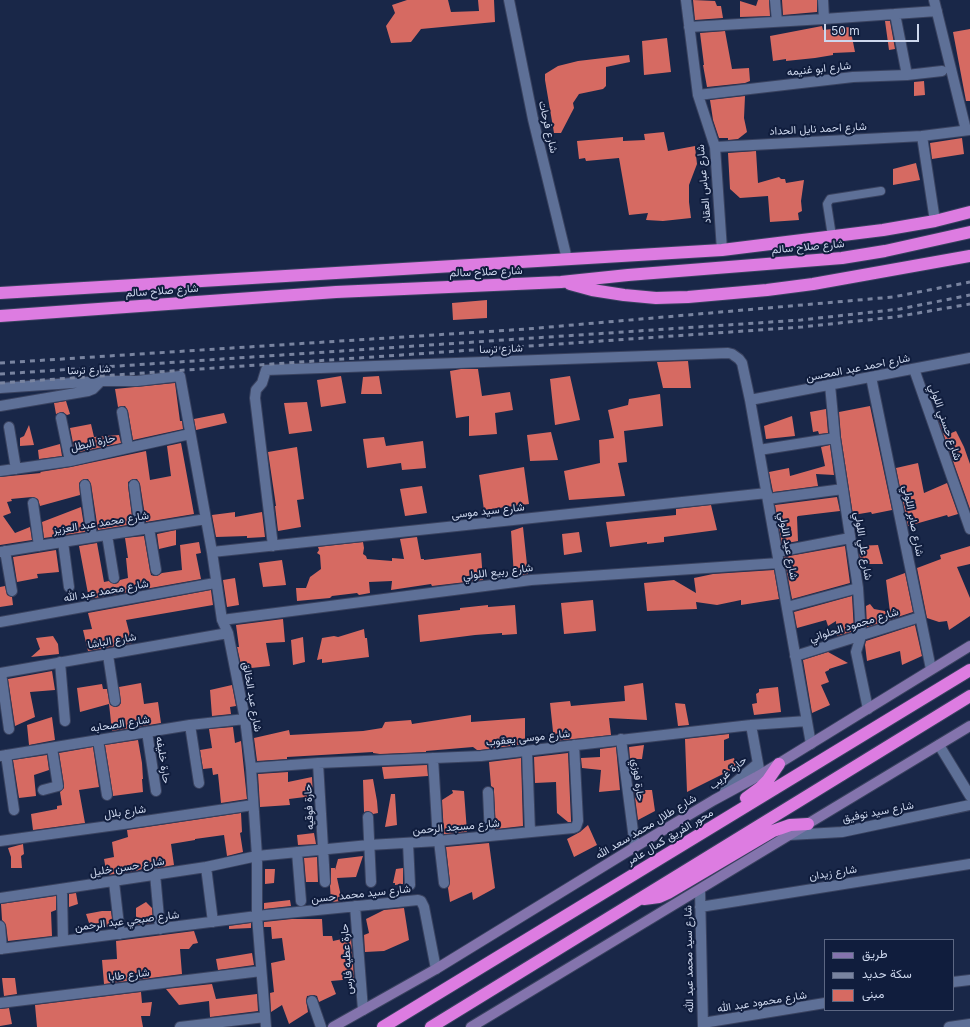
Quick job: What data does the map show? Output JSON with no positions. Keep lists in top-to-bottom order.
{
  "streets": {
    "highway": ["شارع صلاح سالم", "محور الفريق كمال عامر"],
    "main road": ["شارع طلال محمد سعد الله"],
    "street": [
      "شارع ابو غنيمه",
      "شارع فرحات",
      "شارع احمد نايل الحداد",
      "شارع عباس العقاد",
      "شارع ترسا",
      "شارع احمد عبد المحسن",
      "شارع حسني اللولي",
      "حارة البطل",
      "شارع سيد موسى",
      "شارع صابر اللولي",
      "شارع محمد عبد العزيز",
      "شارع عيد اللولي",
      "شارع علي اللولي",
      "شارع ربيع اللولي",
      "شارع محمد عبد الله",
      "شارع محمود الحلواني",
      "شارع الباشا",
      "شارع عبد الخالق",
      "شارع الصحابه",
      "شارع موسى يعقوب",
      "حارة خليفه",
      "حارة غريب",
      "حارة فوزي",
      "حارة فوقيه",
      "شارع بلال",
      "شارع سيد توفيق",
      "شارع مسجد الرحمن",
      "شارع حسن خليل",
      "شارع زيدان",
      "شارع سيد محمد حسن",
      "شارع صبحي عبد الرحمن",
      "حارة عطيه فارس",
      "شارع سيد محمد عبد الله",
      "شارع طابا",
      "شارع محمود عبد الله"
    ]
  },
  "crossings": [
    ["شارع ابو غنيمه", "شارع عباس العقاد"],
    ["شارع فرحات", "شارع صلاح سالم"],
    ["شارع احمد نايل الحداد", "شارع عباس العقاد"],
    ["شارع عباس العقاد", "شارع صلاح سالم"],
    ["شارع ترسا", "شارع سيد موسى"],
    ["شارع ترسا", "شارع عيد اللولي"],
    ["شارع ترسا", "شارع عبد الخالق"],
    ["شارع احمد عبد المحسن", "شارع حسني اللولي"],
    ["شارع احمد عبد المحسن", "شارع صابر اللولي"],
    ["شارع احمد عبد المحسن", "شارع عيد اللولي"],
    ["شارع احمد عبد المحسن", "شارع علي اللولي"],
    ["حارة البطل", "شارع عبد الخالق"],
    ["شارع سيد موسى", "شارع عيد اللولي"],
    ["شارع سيد موسى", "شارع علي اللولي"],
    ["شارع سيد موسى", "شارع عبد الخالق"],
    ["شارع صابر اللولي", "شارع محمود الحلواني"],
    ["شارع صابر اللولي", "شارع طلال محمد سعد الله"],
    ["شارع محمد عبد العزيز", "شارع عبد الخالق"],
    ["شارع عيد اللولي", "شارع ربيع اللولي"],
    ["شارع عيد اللولي", "شارع محمود الحلواني"],
    ["شارع عيد اللولي", "شارع موسى يعقوب"],
    ["شارع عيد اللولي", "شارع طلال محمد سعد الله"],
    ["شارع علي اللولي", "شارع محمود الحلواني"],
    ["شارع علي اللولي", "شارع طلال محمد سعد الله"],
    ["شارع ربيع اللولي", "شارع عبد الخالق"],
    ["شارع محمد عبد الله", "شارع عبد الخالق"],
    ["شارع الباشا", "شارع عبد الخالق"],
    ["شارع عبد الخالق", "شارع الصحابه"],
    ["شارع عبد الخالق", "شارع موسى يعقوب"],
    ["شارع عبد الخالق", "شارع بلال"],
    ["شارع عبد الخالق", "شارع مسجد الرحمن"],
    ["شارع عبد الخالق", "شارع حسن خليل"],
    ["شارع عبد الخالق", "شارع سيد محمد حسن"],
    ["شارع عبد الخالق", "شارع صبحي عبد الرحمن"],
    ["شارع عبد الخالق", "شارع طابا"],
    ["شارع الصحابه", "حارة خليفه"],
    ["شارع موسى يعقوب", "حارة فوزي"],
    ["شارع موسى يعقوب", "حارة فوقيه"],
    ["شارع موسى يعقوب", "شارع مسجد الرحمن"],
    ["حارة غريب", "شارع طلال محمد سعد الله"],
    ["حارة فوزي", "شارع طلال محمد سعد الله"],
    ["حارة فوقيه", "شارع مسجد الرحمن"],
    ["شارع مسجد الرحمن", "شارع حسن خليل"],
    ["شارع طلال محمد سعد الله", "شارع سيد محمد حسن"],
    ["شارع طلال محمد سعد الله", "حارة عطيه فارس"],
    ["شارع زيدان", "شارع سيد محمد عبد الله"],
    ["شارع سيد محمد حسن", "شارع صبحي عبد الرحمن"],
    ["شارع سيد محمد حسن", "حارة عطيه فارس"],
    ["شارع سيد محمد عبد الله", "شارع محمود عبد الله"]
  ],
  "legend": ["طريق", "سكة حديد", "مبنى"],
  "scale_bar": "50 m"
}
